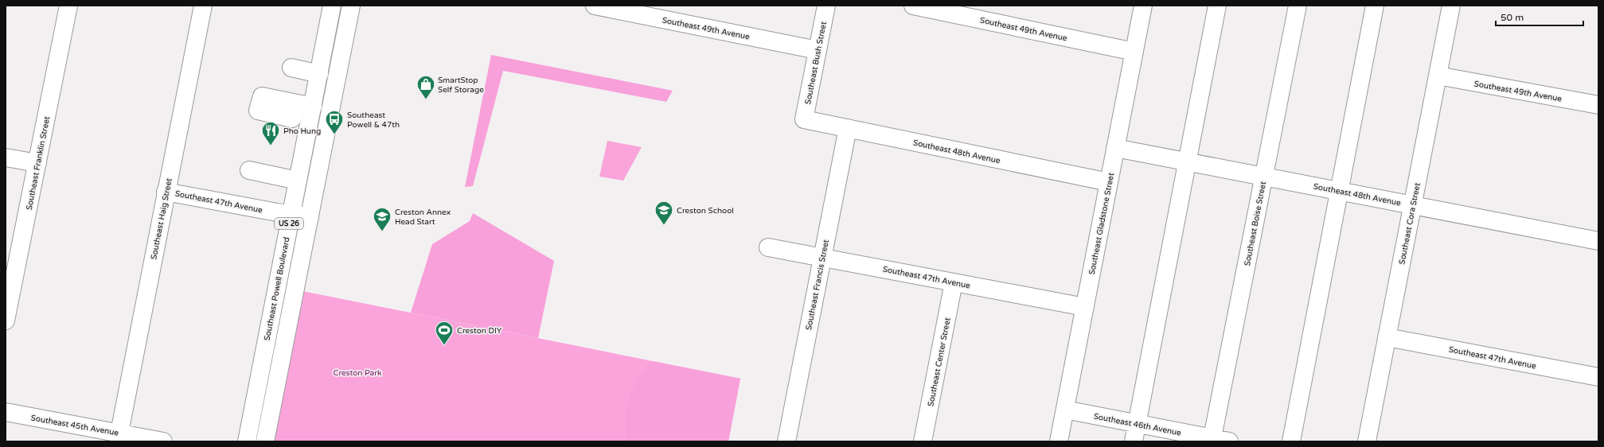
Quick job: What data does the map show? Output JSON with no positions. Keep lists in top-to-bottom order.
{
  "streets": {
    "street": [
      "Southeast 49th Avenue",
      "Southeast Bush Street",
      "Southeast 48th Avenue",
      "Southeast Franklin Street",
      "Southeast 47th Avenue",
      "Southeast Haig Street",
      "US 26",
      "Southeast Gladstone Street",
      "Southeast Boise Street",
      "Southeast Cora Street",
      "Southeast Francis Street",
      "Southeast Powell Boulevard",
      "Southeast Center Street",
      "Southeast 46th Avenue",
      "Southeast 45th Avenue"
    ]
  },
  "crossings": [
    ["Southeast 49th Avenue", "Southeast Bush Street"],
    ["Southeast 49th Avenue", "Southeast Gladstone Street"],
    ["Southeast 49th Avenue", "Southeast Cora Street"],
    ["Southeast Bush Street", "Southeast 48th Avenue"],
    ["Southeast 48th Avenue", "Southeast Gladstone Street"],
    ["Southeast 48th Avenue", "Southeast Boise Street"],
    ["Southeast 48th Avenue", "Southeast Cora Street"],
    ["Southeast 48th Avenue", "Southeast Francis Street"],
    ["Southeast 47th Avenue", "Southeast Haig Street"],
    ["Southeast 47th Avenue", "US 26"],
    ["Southeast 47th Avenue", "Southeast Gladstone Street"],
    ["Southeast 47th Avenue", "Southeast Cora Street"],
    ["Southeast 47th Avenue", "Southeast Francis Street"],
    ["Southeast 47th Avenue", "Southeast Powell Boulevard"],
    ["Southeast 47th Avenue", "Southeast Center Street"],
    ["Southeast Haig Street", "Southeast 45th Avenue"],
    ["Southeast Gladstone Street", "Southeast 46th Avenue"],
    ["Southeast Boise Street", "Southeast 46th Avenue"]
  ],
  "parks": ["Creston Park"],
  "places": {
    "shop": ["SmartStop Self Storage"],
    "bus stop": ["Southeast Powell & 47th"],
    "restaurant": ["Pho Hung"],
    "school or university": ["Creston School", "Creston Annex Head Start"],
    "sports": ["Creston DIY"]
  },
  "scale_bar": "50 m"
}
